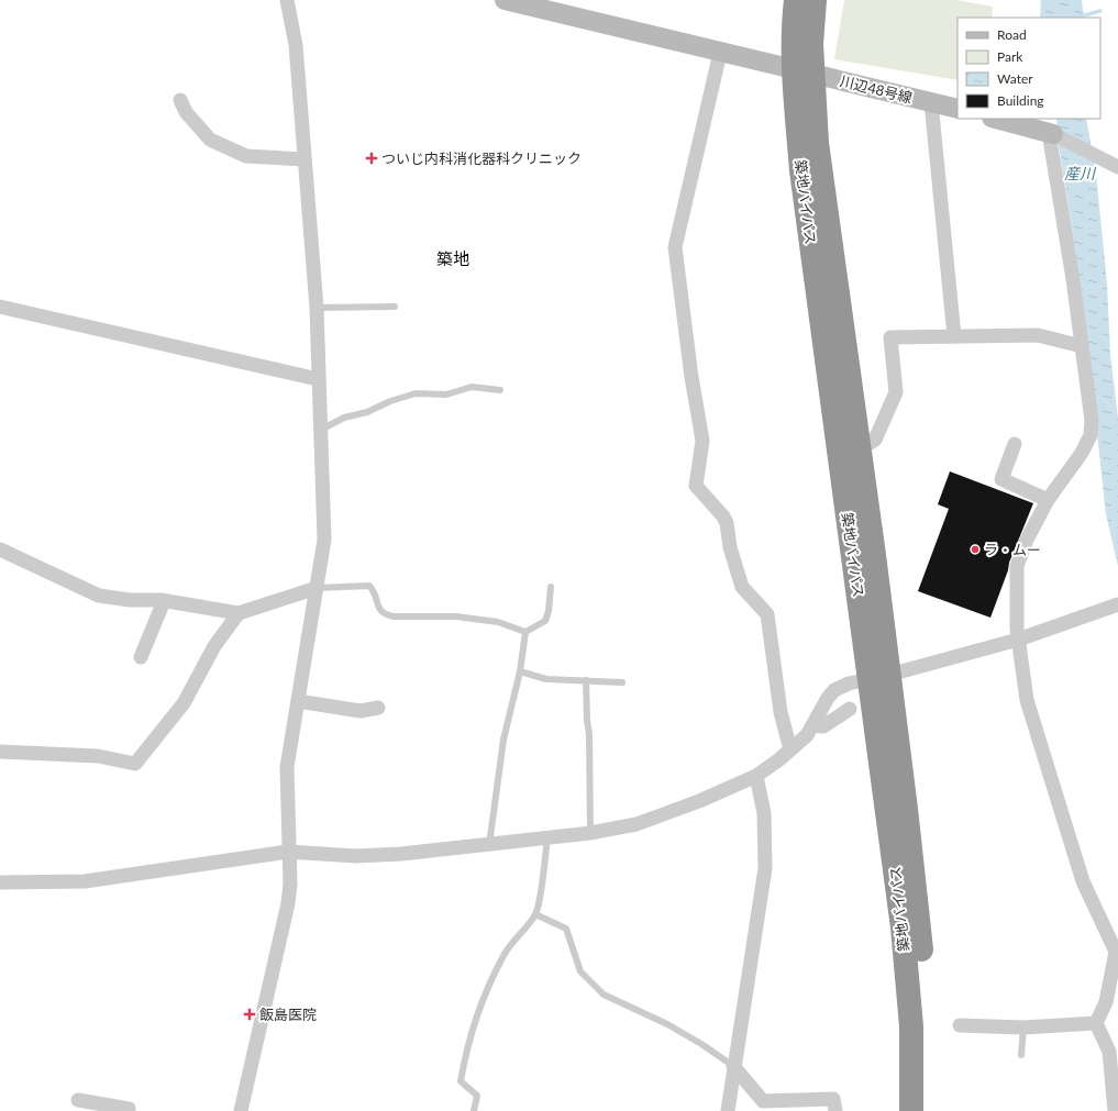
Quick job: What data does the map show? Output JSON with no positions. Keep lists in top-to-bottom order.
{
  "streets": {
    "highway": ["築地バイパス"],
    "street": ["川辺48号線"]
  },
  "crossings": [
    ["川辺48号線", "築地バイパス"]
  ],
  "districts": ["築地"],
  "water": ["産川"],
  "places": {
    "health": ["ついじ内科消化器科クリニック", "飯島医院"],
    "other": ["ラ・ムー"]
  },
  "legend": [
    "Road",
    "Park",
    "Water",
    "Building"
  ]
}
